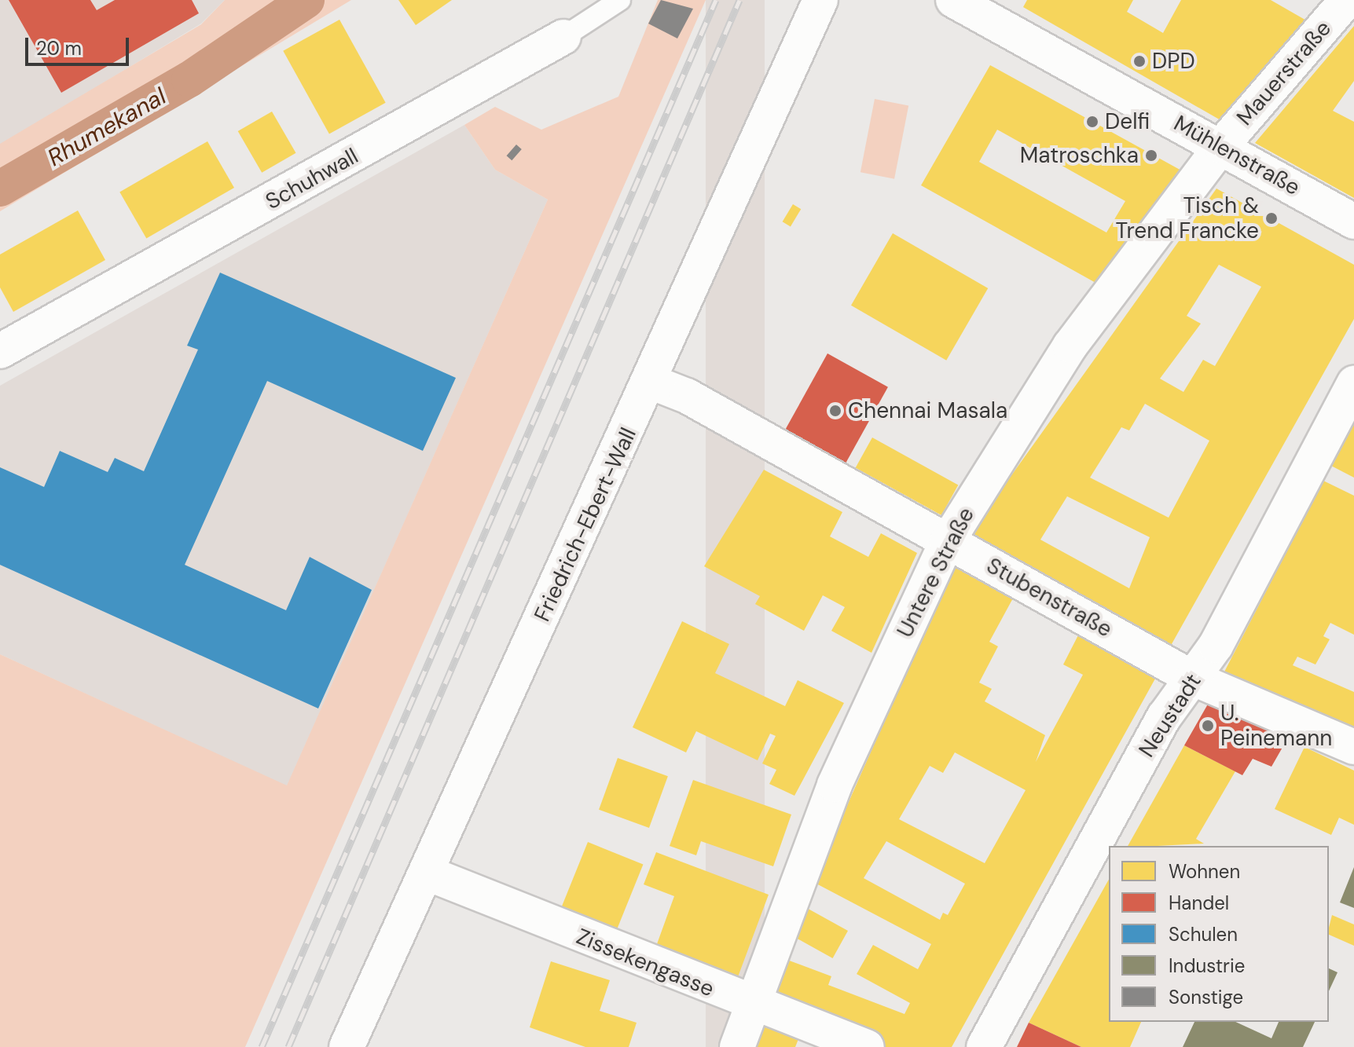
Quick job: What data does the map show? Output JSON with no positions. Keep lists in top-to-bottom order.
{
  "streets": {
    "street": [
      "Mauerstraße",
      "Mühlenstraße",
      "Schuhwall",
      "Friedrich-Ebert-Wall",
      "Untere Straße",
      "Stubenstraße",
      "Neustadt",
      "Zissekengasse"
    ]
  },
  "crossings": [
    ["Mauerstraße", "Mühlenstraße"],
    ["Mauerstraße", "Untere Straße"],
    ["Mühlenstraße", "Untere Straße"],
    ["Friedrich-Ebert-Wall", "Stubenstraße"],
    ["Friedrich-Ebert-Wall", "Zissekengasse"],
    ["Untere Straße", "Stubenstraße"],
    ["Untere Straße", "Zissekengasse"],
    ["Stubenstraße", "Neustadt"]
  ],
  "water": ["Rhumekanal"],
  "places": [
    "DPD",
    "Delfi",
    "Matroschka",
    "Tisch & Trend Francke",
    "Chennai Masala",
    "U. Peinemann"
  ],
  "legend": [
    "Wohnen",
    "Handel",
    "Schulen",
    "Industrie",
    "Sonstige"
  ],
  "scale_bar": "20 m"
}
